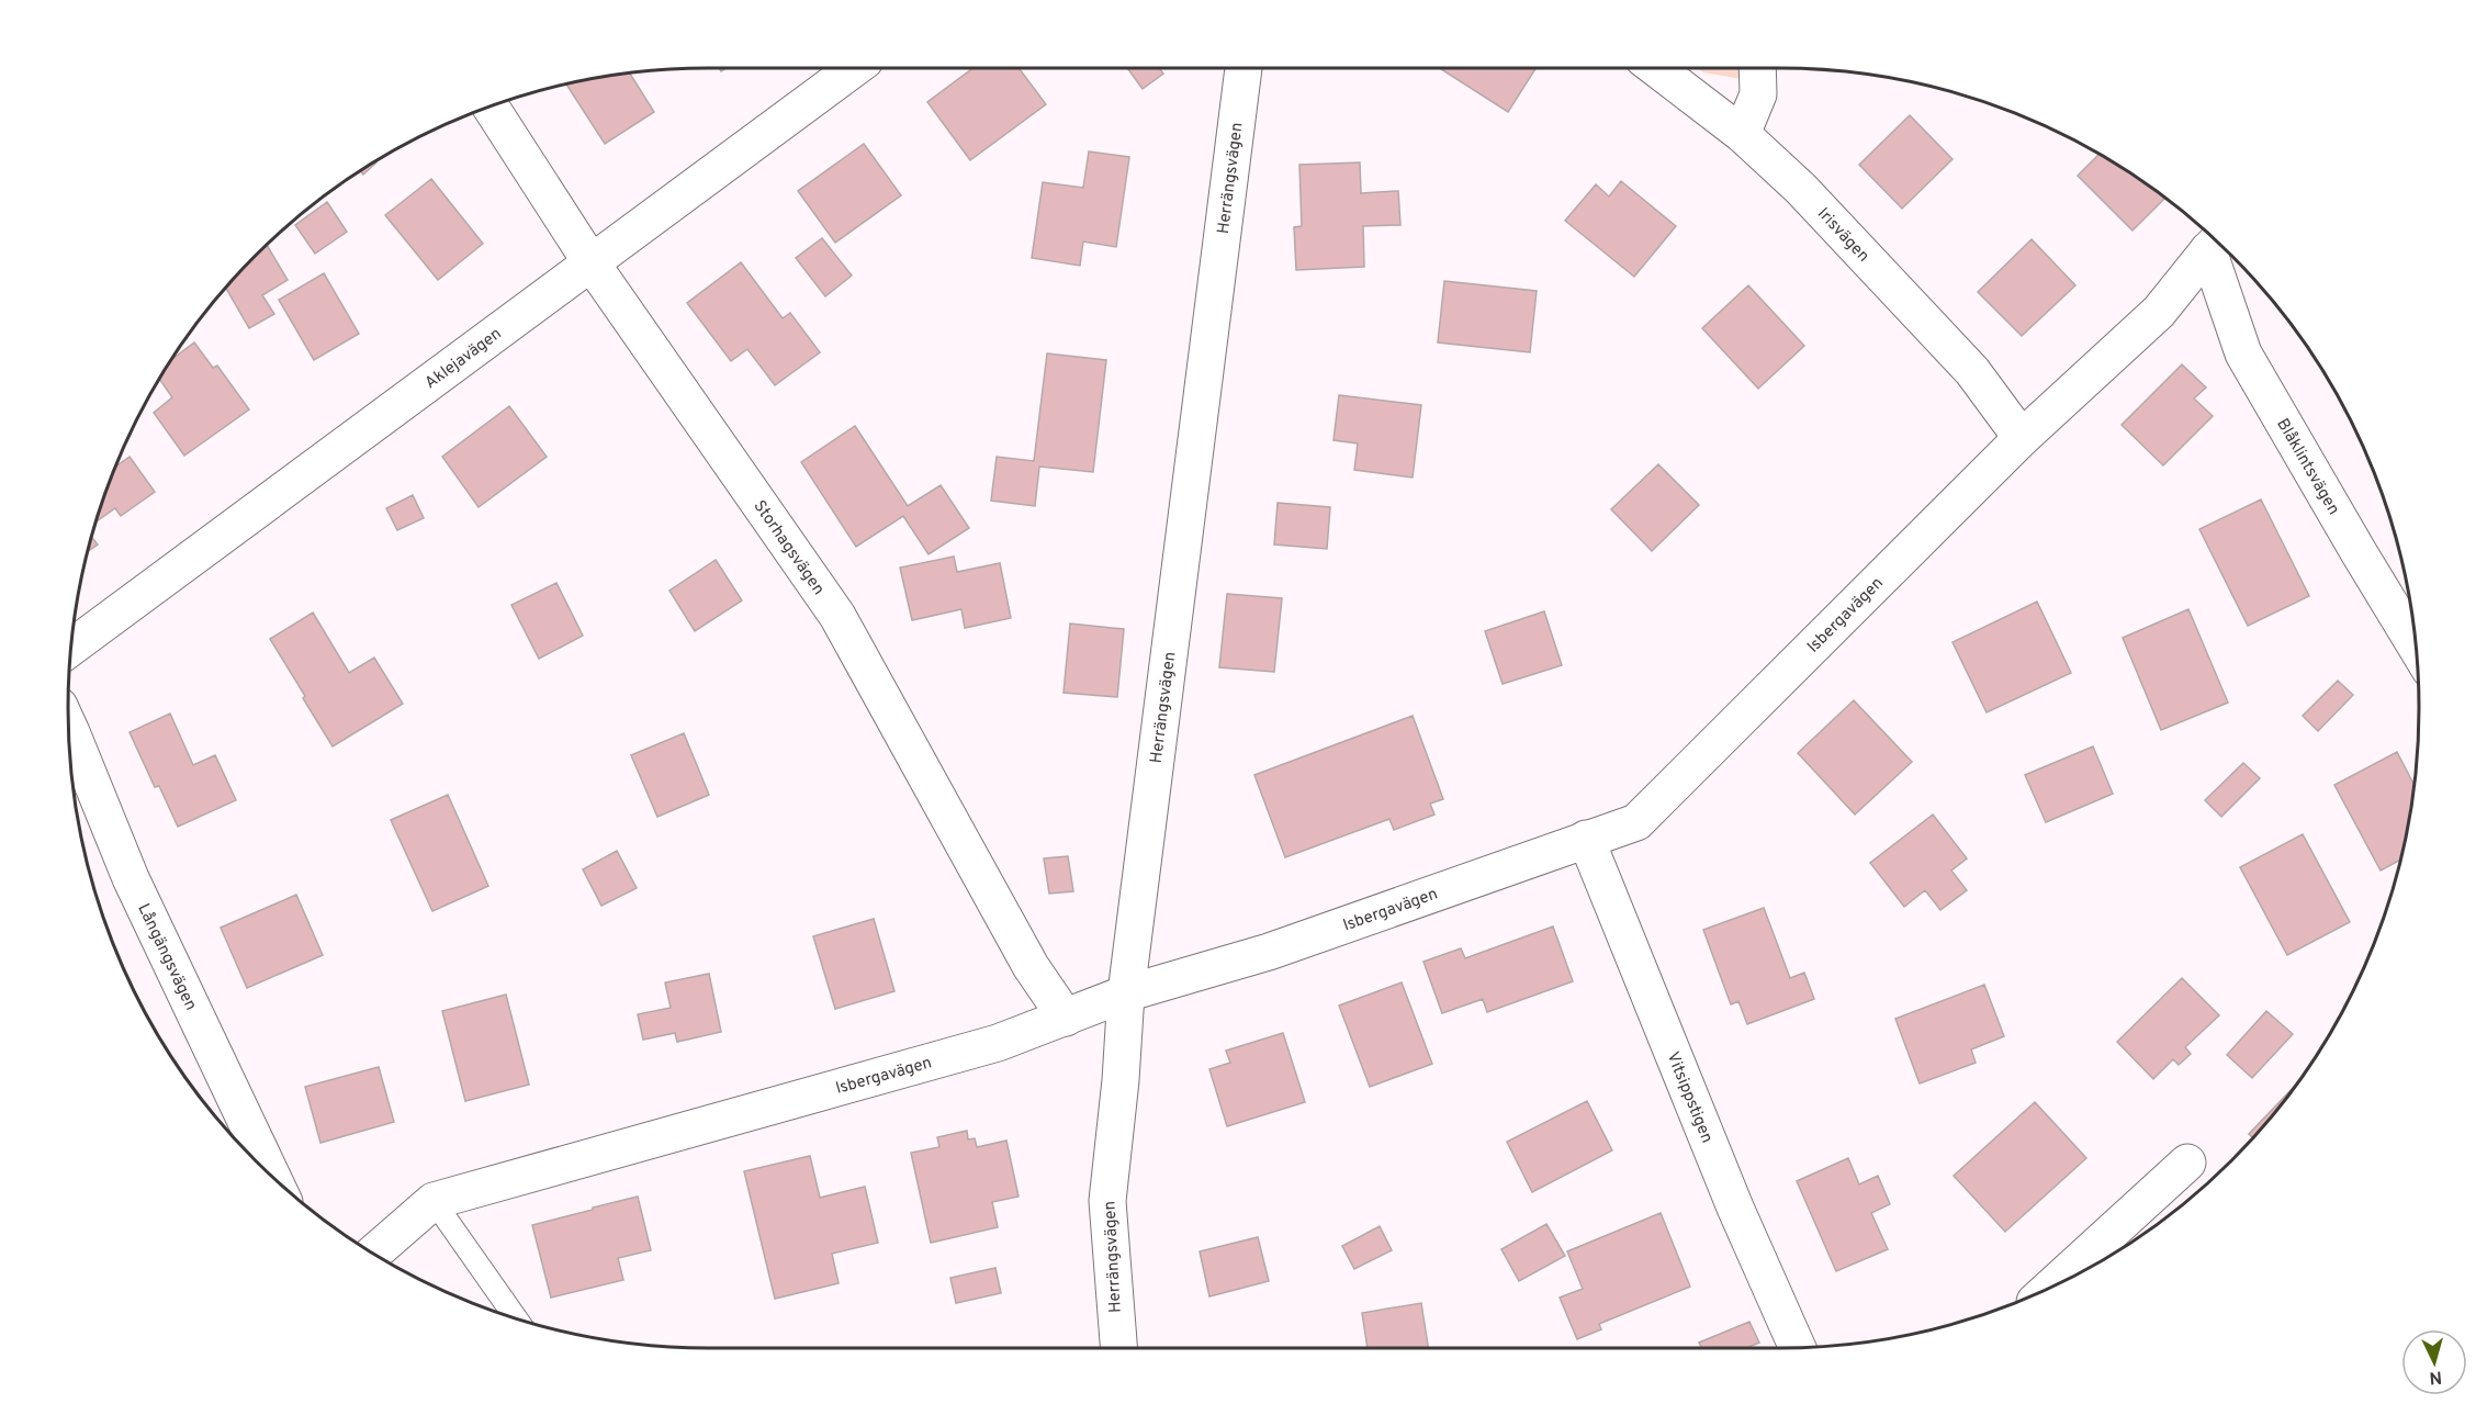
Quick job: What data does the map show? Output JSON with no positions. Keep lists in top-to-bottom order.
{
  "streets": {
    "street": [
      "Herrängsvägen",
      "Irisvägen",
      "Aklejavägen",
      "Blåklintsvägen",
      "Storhagsvägen",
      "Isbergavägen",
      "Långängsvägen",
      "Vitsippstigen"
    ]
  },
  "crossings": [
    ["Herrängsvägen", "Isbergavägen"],
    ["Irisvägen", "Isbergavägen"],
    ["Aklejavägen", "Storhagsvägen"],
    ["Blåklintsvägen", "Isbergavägen"],
    ["Storhagsvägen", "Isbergavägen"],
    ["Isbergavägen", "Vitsippstigen"]
  ],
  "north": "bottom"
}
